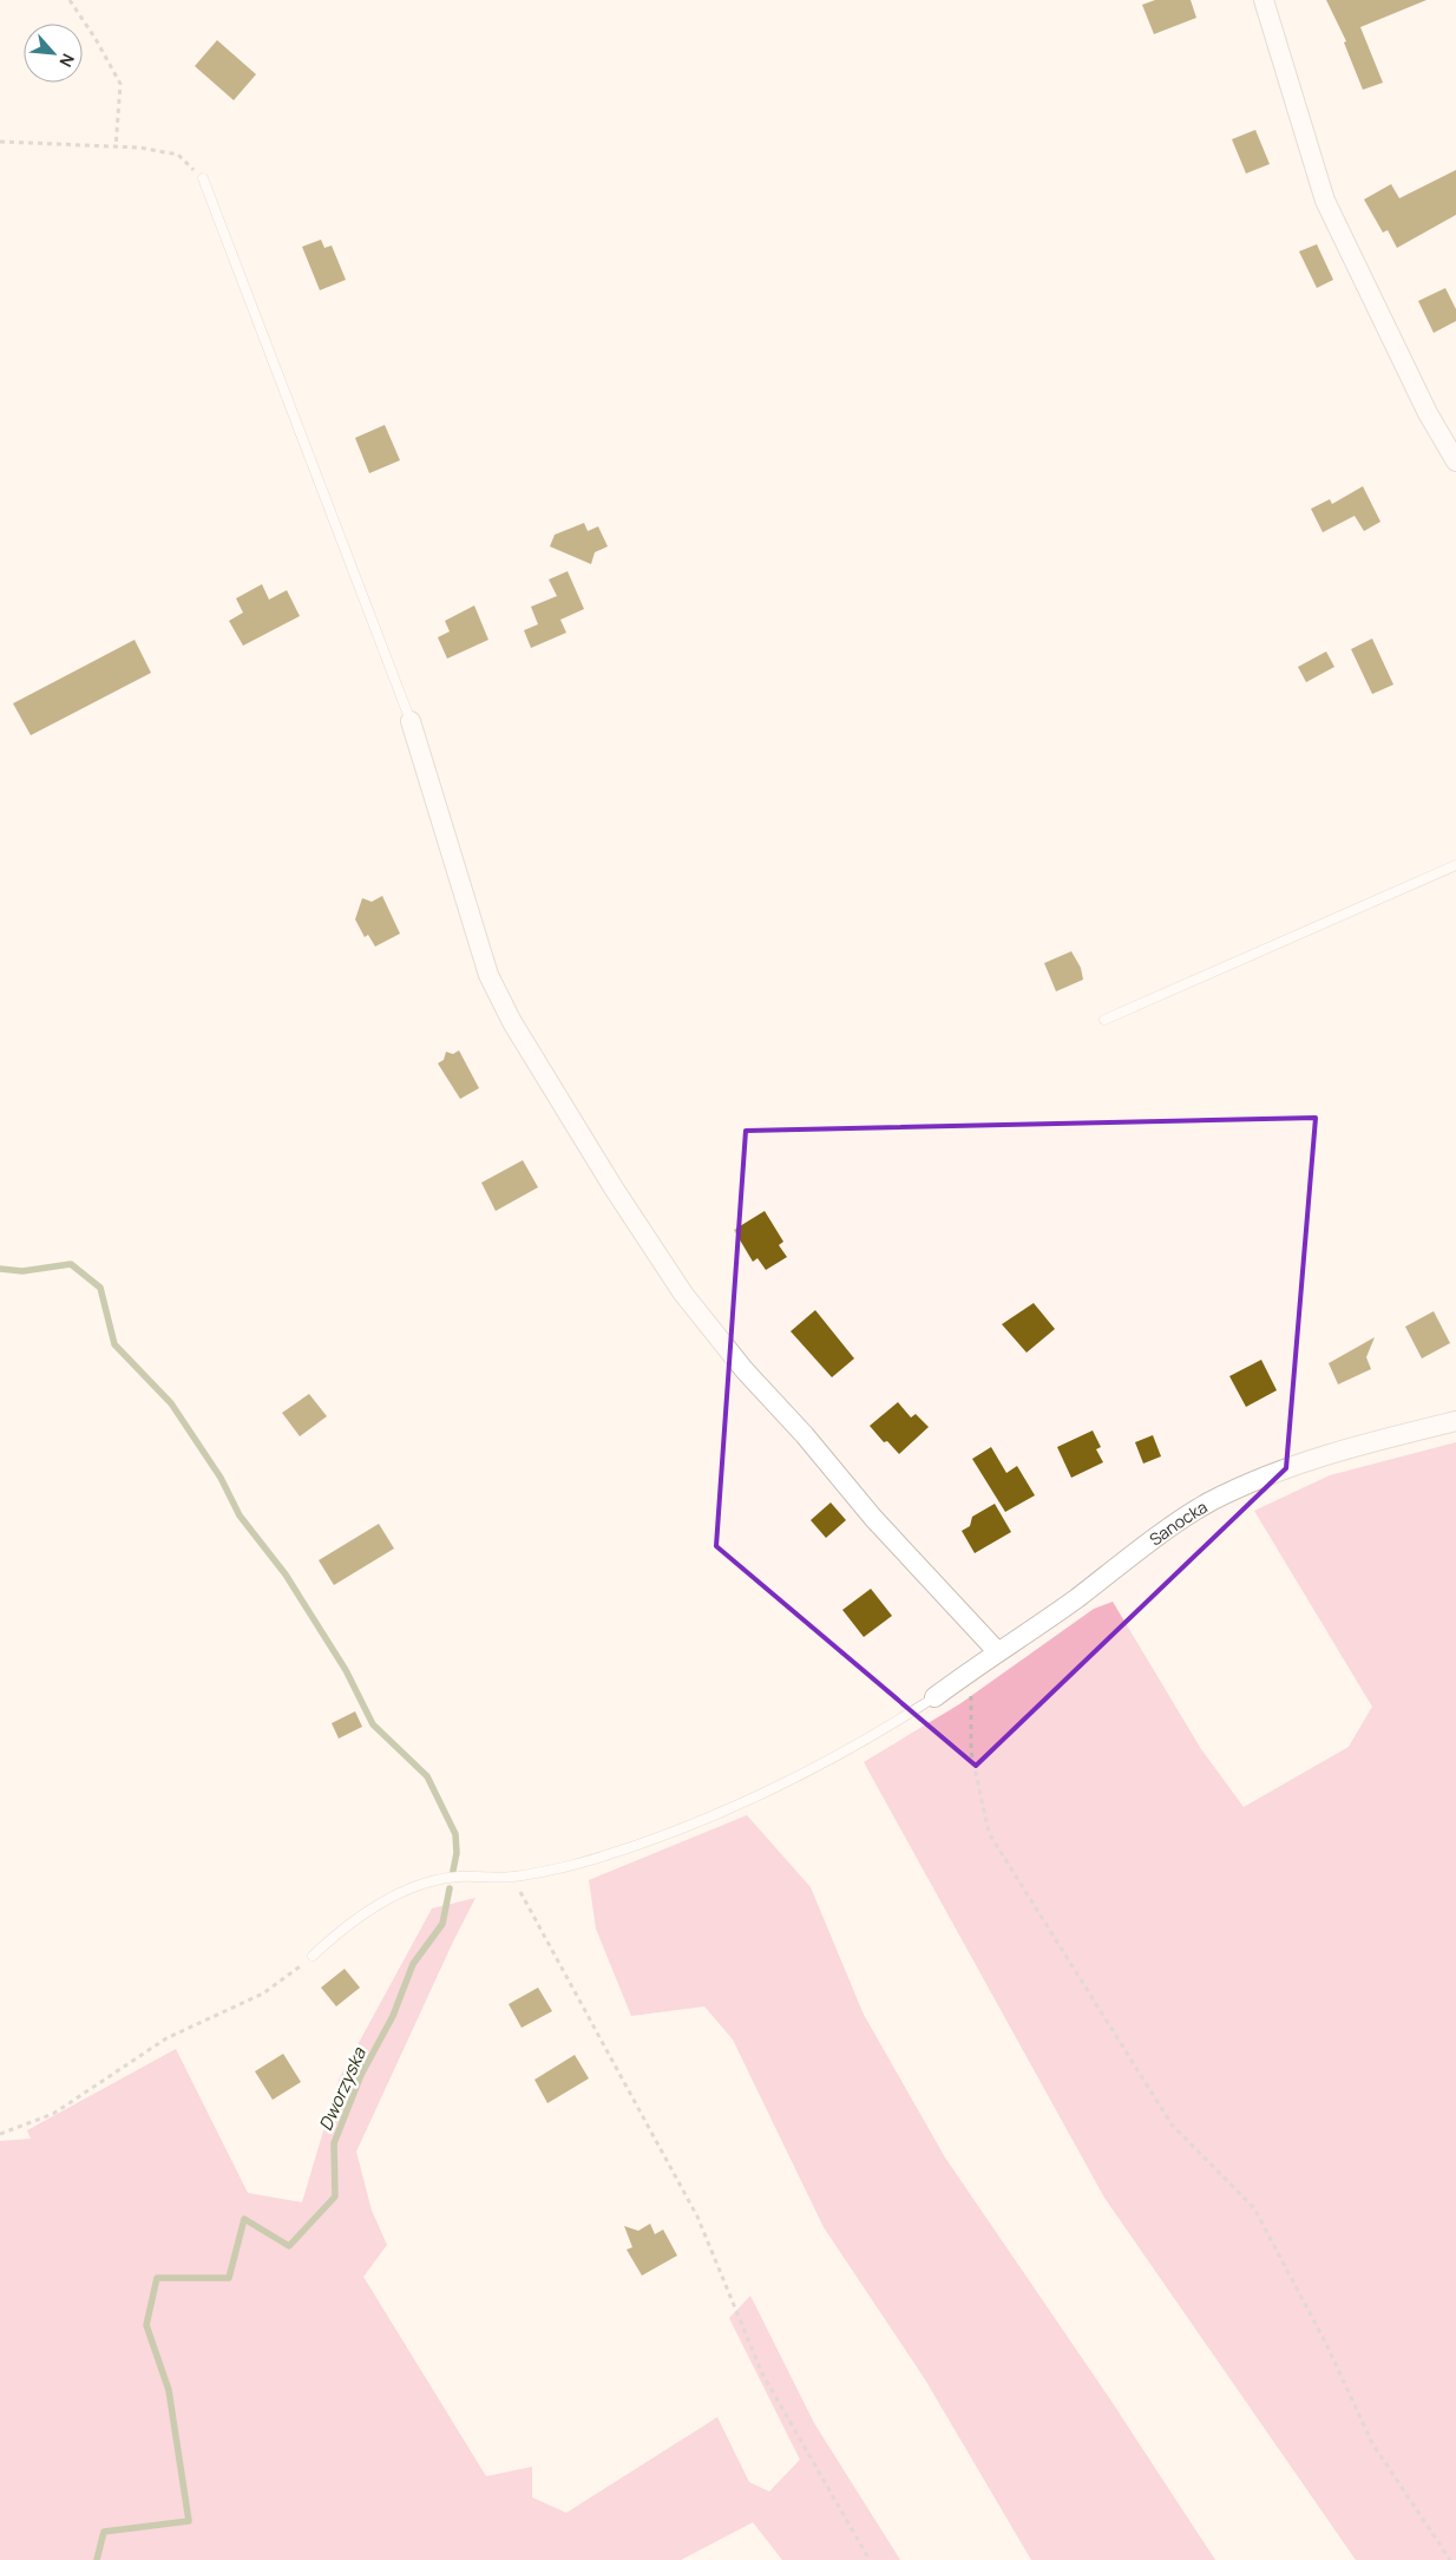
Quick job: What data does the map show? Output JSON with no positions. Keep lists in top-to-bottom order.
{
  "streets": {
    "street": ["Sanocka"]
  },
  "water": ["Dworzyska"],
  "north": "bottom right"
}
